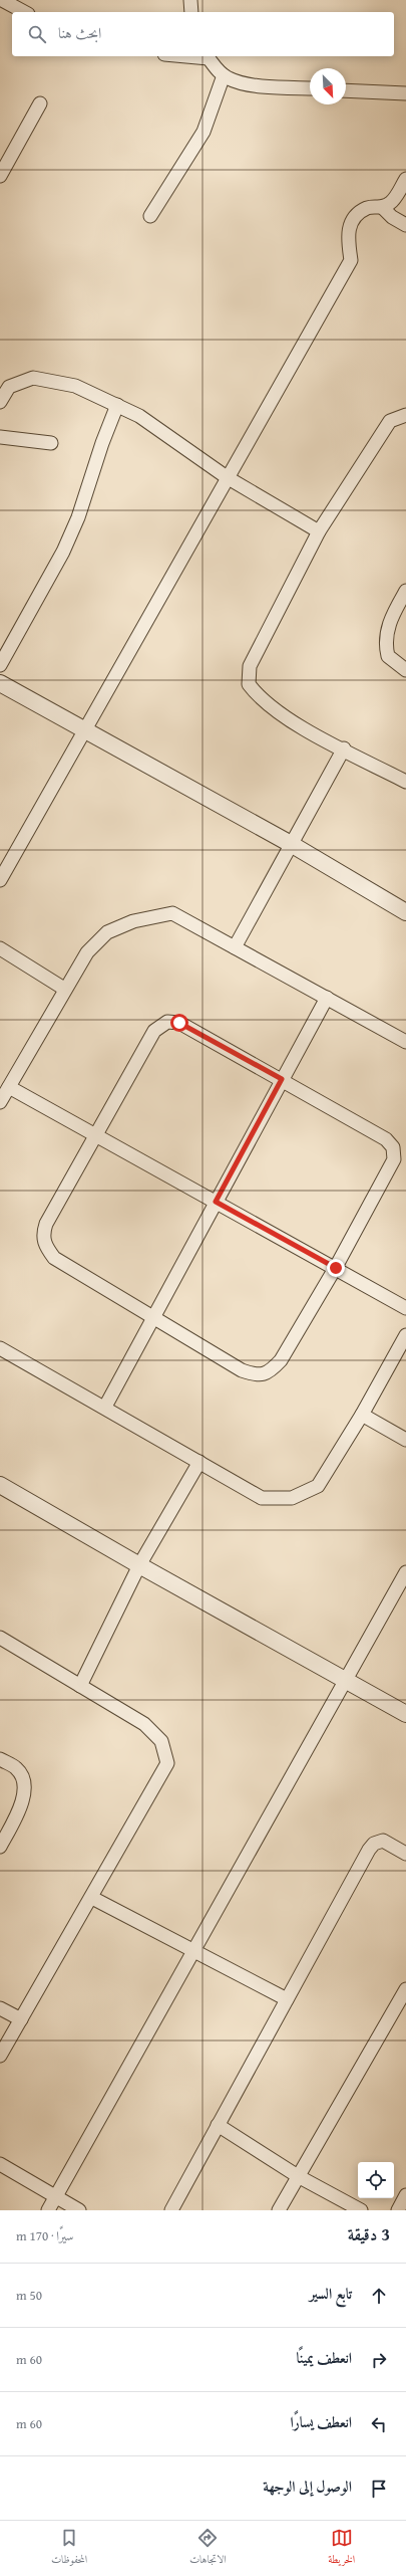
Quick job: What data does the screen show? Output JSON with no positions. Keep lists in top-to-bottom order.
{
  "north": "bottom right",
  "page": {
    "search": "ابحث هنا",
    "heading": ["3 دقيقة", "سيرًا · 170 m"],
    "list": [
      ["تابع السير", "50 m"],
      ["انعطف يمينًا", "60 m"],
      ["انعطف يسارًا", "60 m"],
      "الوصول إلى الوجهة"
    ],
    "nav": ["الخريطة", "الاتجاهات", "المحفوظات"]
  }
}
